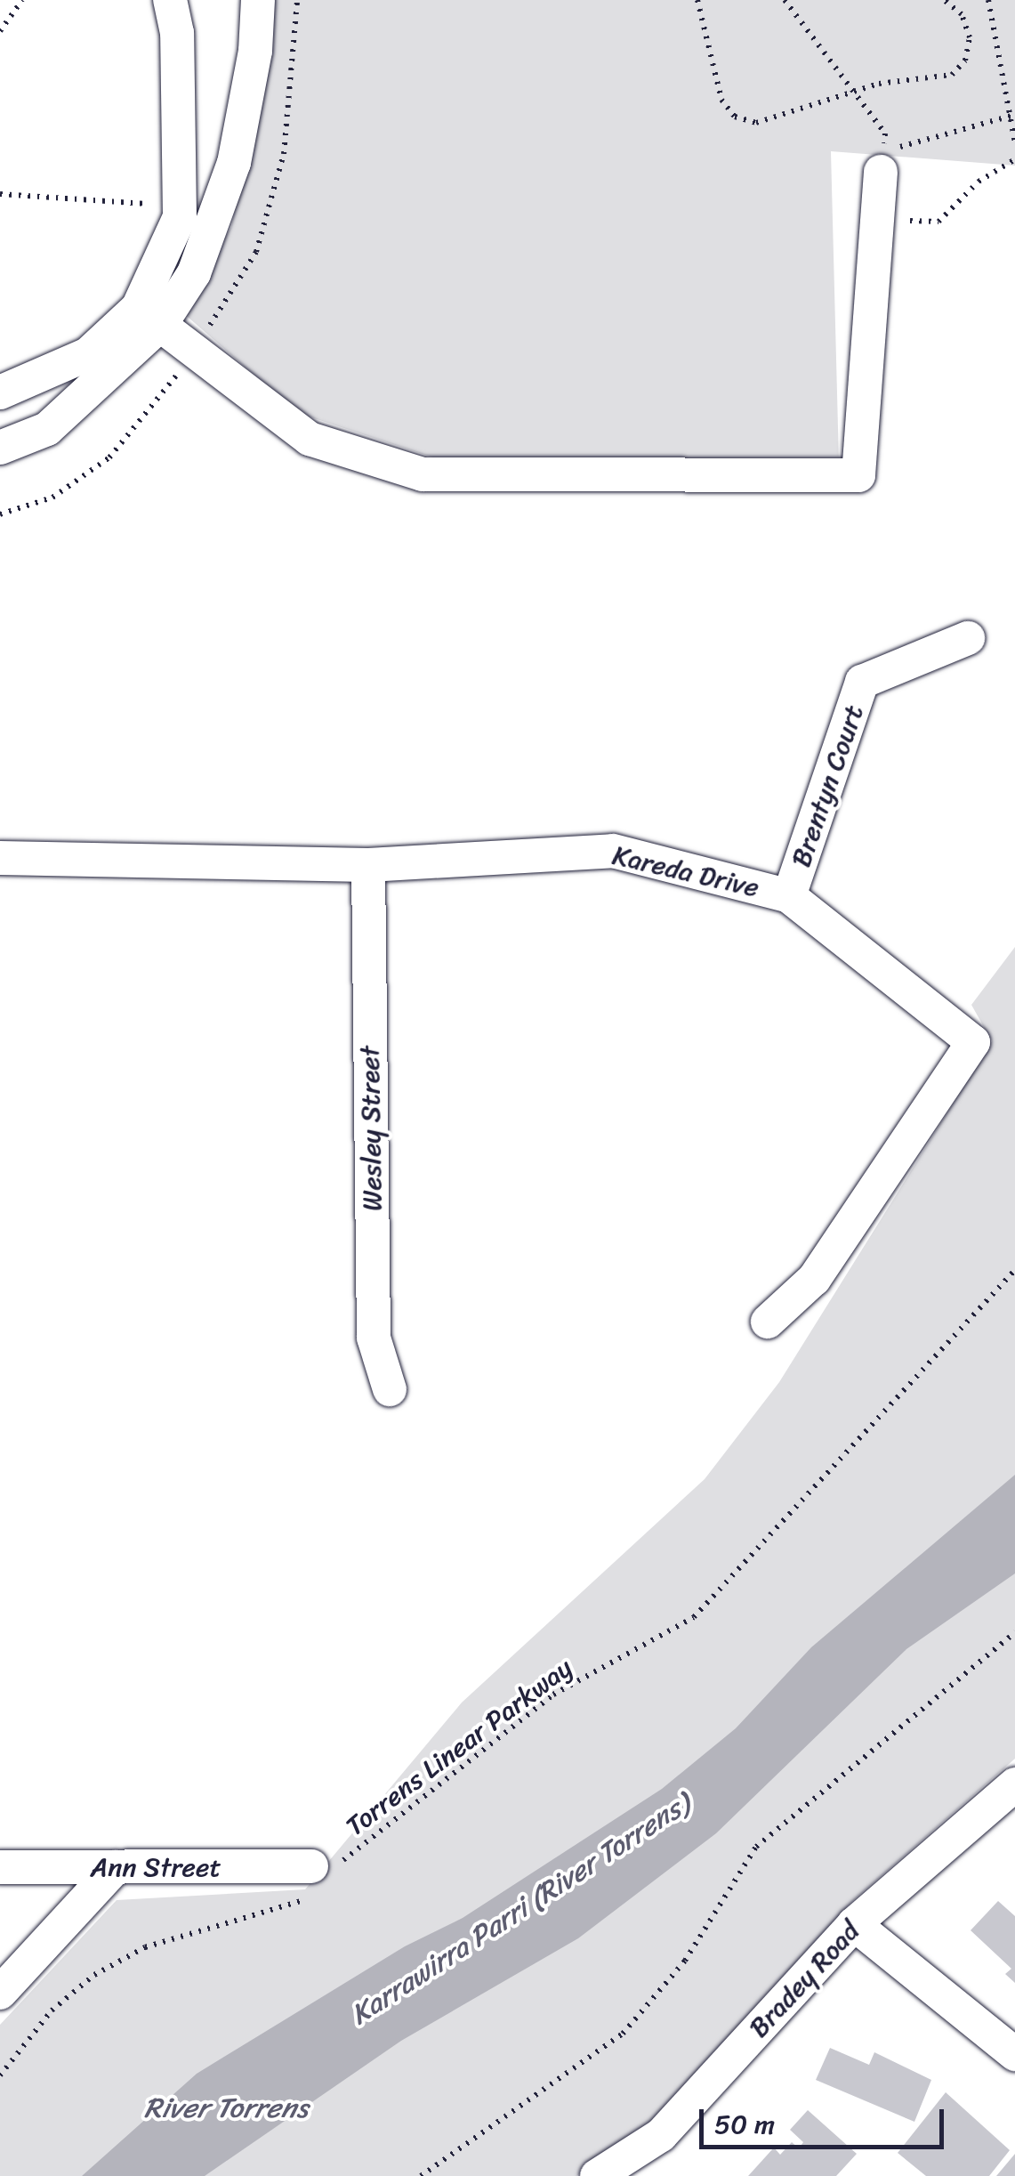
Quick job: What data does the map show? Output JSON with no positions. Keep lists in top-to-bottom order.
{
  "streets": {
    "street": [
      "Brentyn Court",
      "Kareda Drive",
      "Wesley Street",
      "Ann Street",
      "Bradey Road"
    ],
    "path": ["Torrens Linear Parkway"]
  },
  "crossings": [
    ["Brentyn Court", "Kareda Drive"],
    ["Kareda Drive", "Wesley Street"],
    ["Torrens Linear Parkway", "Ann Street"]
  ],
  "water": ["Karrawirra Parri (River Torrens)", "River Torrens"],
  "scale_bar": "50 m"
}
